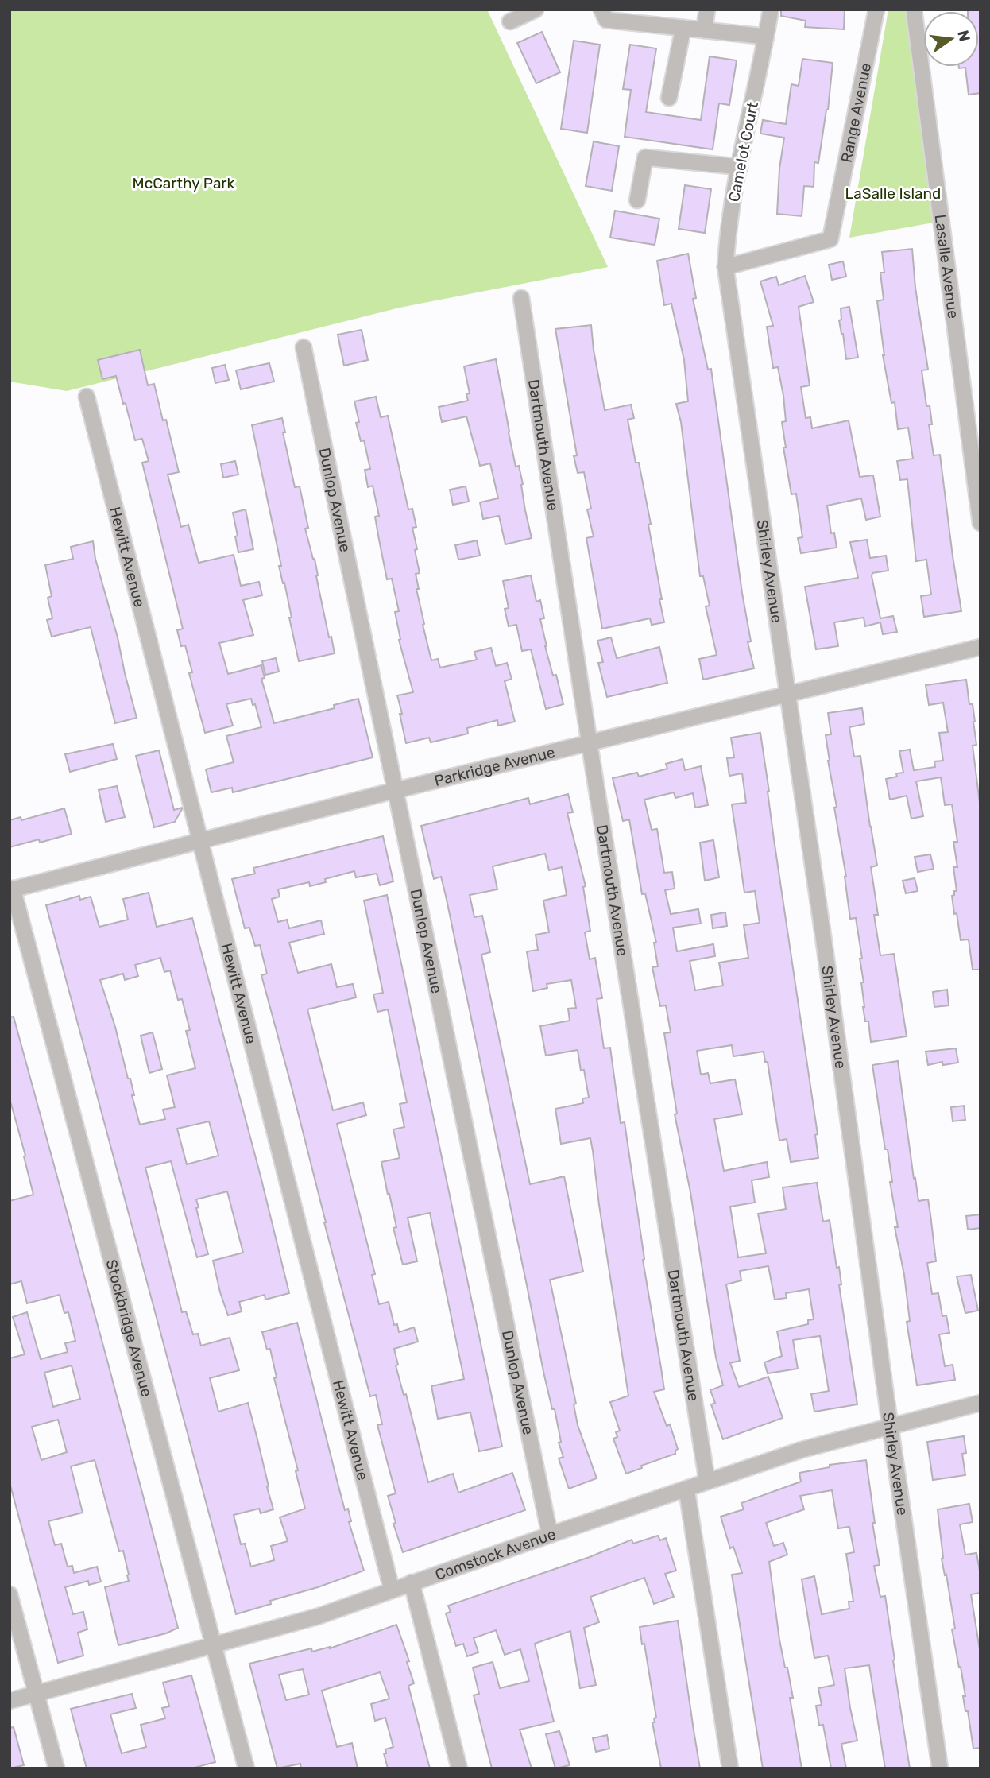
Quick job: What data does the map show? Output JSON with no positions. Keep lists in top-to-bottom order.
{
  "streets": {
    "street": [
      "Range Avenue",
      "Camelot Court",
      "Lasalle Avenue",
      "Dartmouth Avenue",
      "Dunlop Avenue",
      "Hewitt Avenue",
      "Shirley Avenue",
      "Parkridge Avenue",
      "Stockbridge Avenue",
      "Comstock Avenue"
    ]
  },
  "crossings": [
    ["Range Avenue", "Camelot Court"],
    ["Range Avenue", "Shirley Avenue"],
    ["Camelot Court", "Shirley Avenue"],
    ["Dartmouth Avenue", "Parkridge Avenue"],
    ["Dartmouth Avenue", "Comstock Avenue"],
    ["Dunlop Avenue", "Parkridge Avenue"],
    ["Dunlop Avenue", "Comstock Avenue"],
    ["Hewitt Avenue", "Parkridge Avenue"],
    ["Hewitt Avenue", "Comstock Avenue"],
    ["Shirley Avenue", "Parkridge Avenue"],
    ["Shirley Avenue", "Comstock Avenue"],
    ["Parkridge Avenue", "Stockbridge Avenue"],
    ["Stockbridge Avenue", "Comstock Avenue"]
  ],
  "parks": ["McCarthy Park", "LaSalle Island"],
  "north": "right"
}
